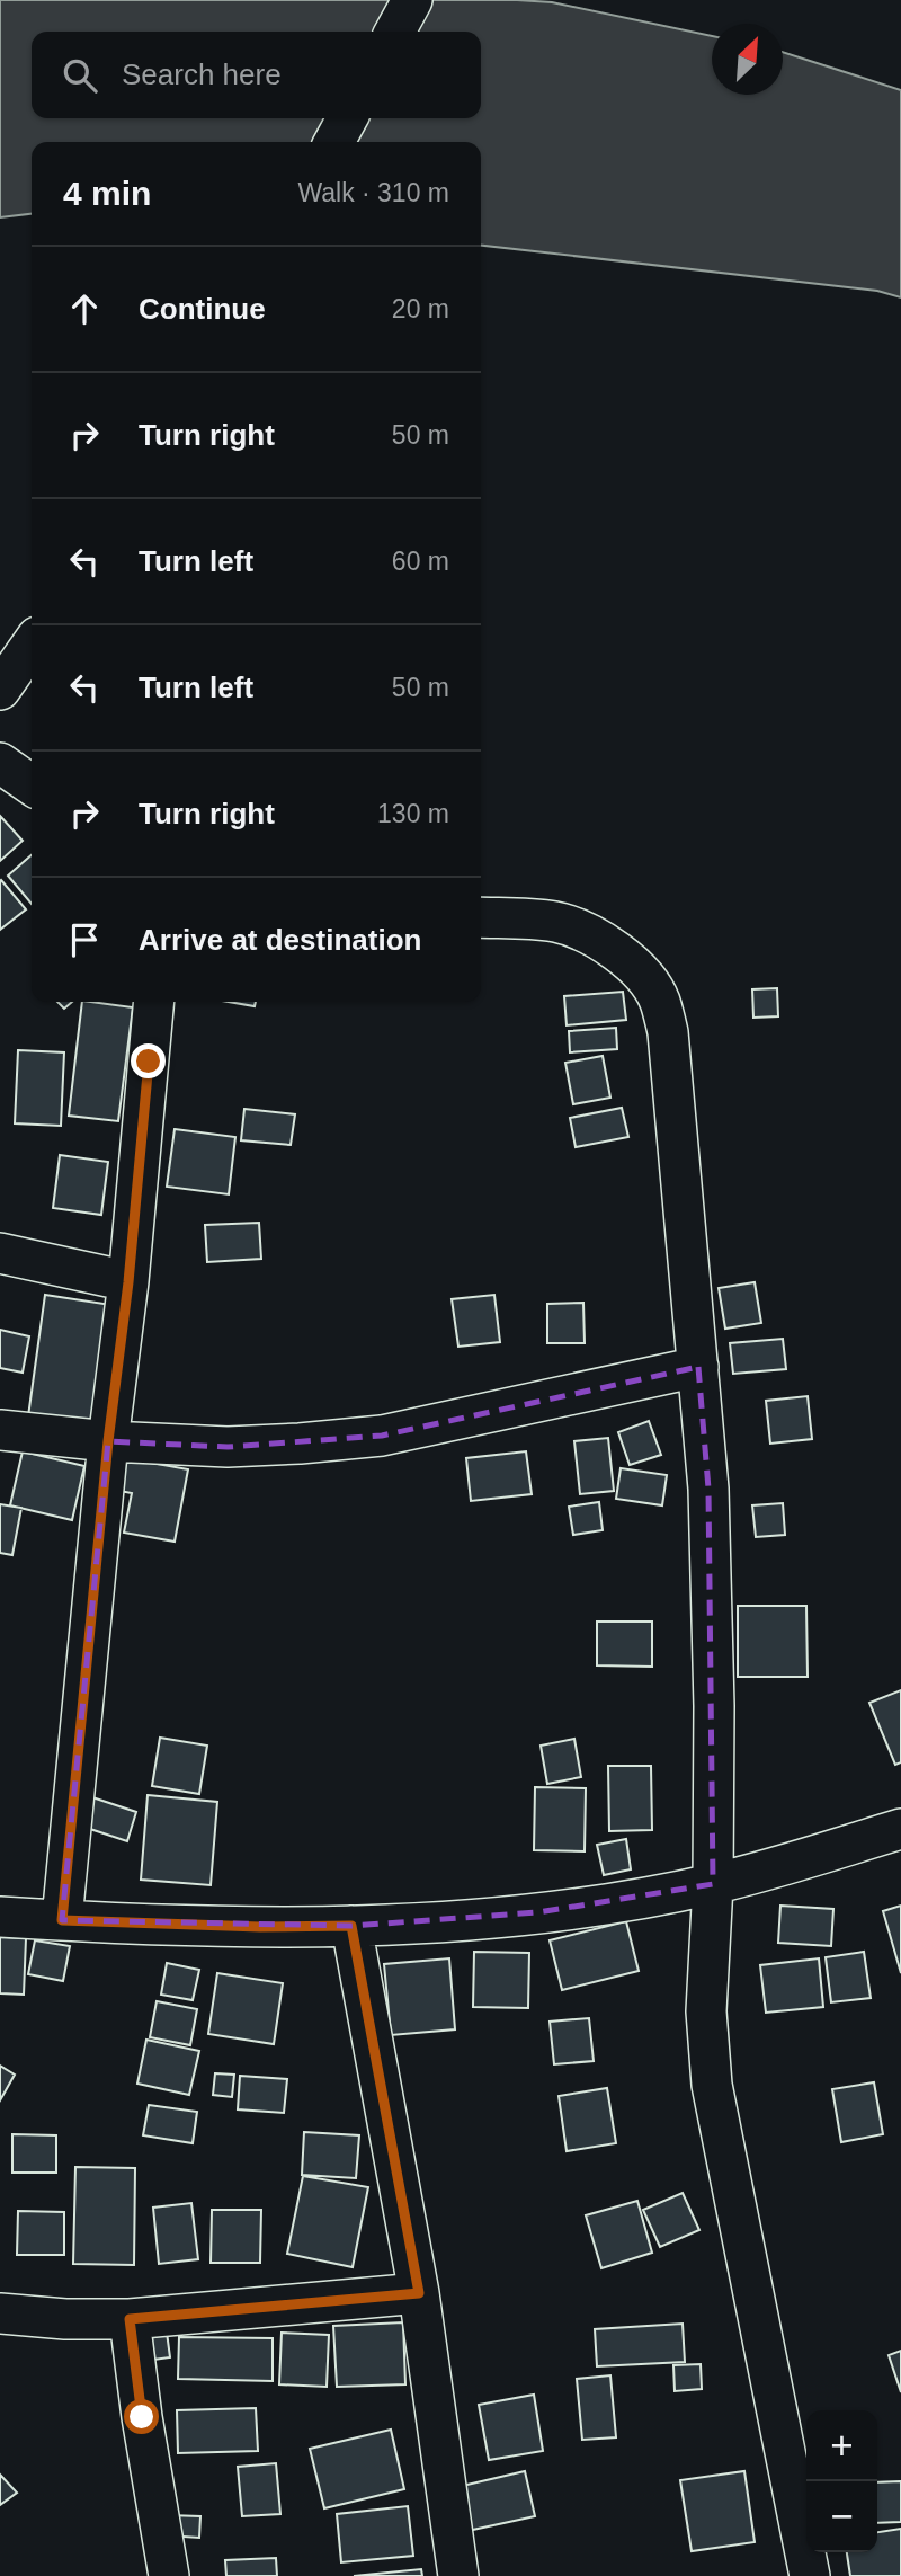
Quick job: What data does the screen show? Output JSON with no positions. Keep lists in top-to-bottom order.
{
  "north": "top right",
  "page": {
    "search": "Search here",
    "heading": ["4 min", "Walk · 310 m"],
    "list": [
      ["Continue", "20 m"],
      ["Turn right", "50 m"],
      ["Turn left", "60 m"],
      ["Turn left", "50 m"],
      ["Turn right", "130 m"],
      "Arrive at destination"
    ],
    "map_buttons": ["+", "−"]
  }
}
